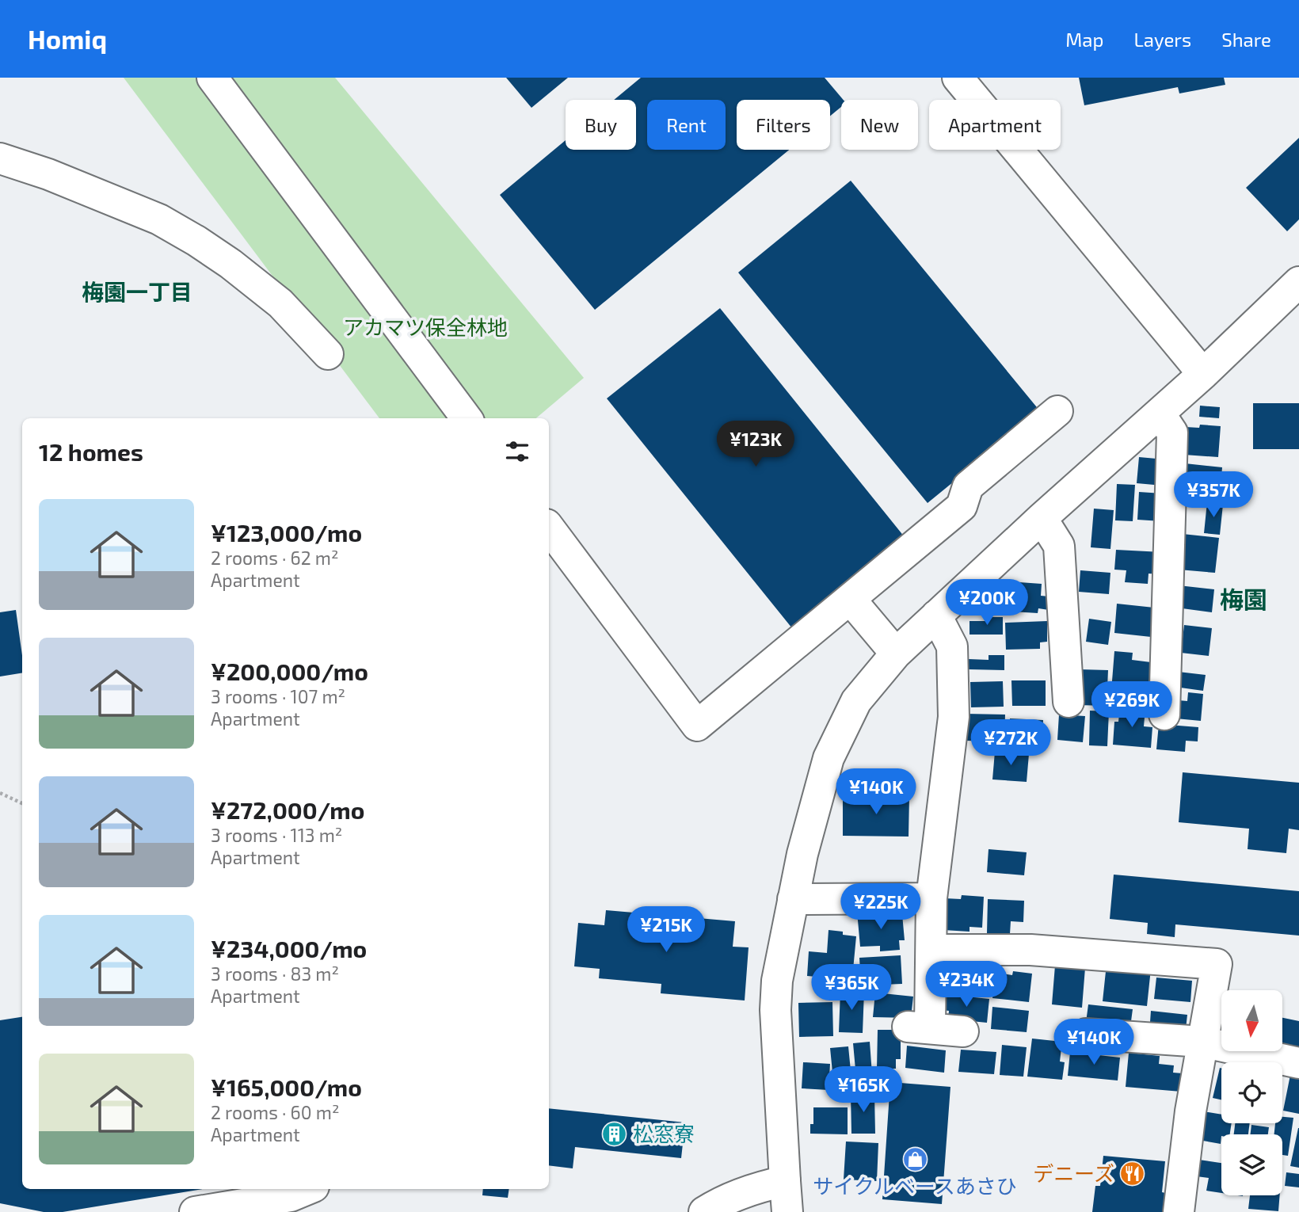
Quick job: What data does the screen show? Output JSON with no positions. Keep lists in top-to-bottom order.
{
  "districts": ["梅園一丁目", "梅園"],
  "parks": ["アカマツ保全林地"],
  "places": {
    "building": ["松窓寮"],
    "shop": ["サイクルベースあさひ"],
    "restaurant": ["デニーズ"]
  },
  "north": "bottom",
  "page": {
    "header": "Homiq",
    "nav": ["Map", "Layers", "Share"],
    "chip": [
      "Buy",
      "Rent",
      "Filters",
      "New",
      "Apartment"
    ],
    "heading": "12 homes",
    "price": [
      "¥123K",
      "¥357K",
      "¥200K",
      "¥269K",
      "¥272K",
      "¥140K",
      "¥225K",
      "¥215K",
      "¥234K",
      "¥365K",
      "¥140K",
      "¥165K"
    ],
    "list": [
      {
        "name": "¥123,000/mo",
        "note": "2 rooms · 62 m² · Apartment"
      },
      {
        "name": "¥200,000/mo",
        "note": "3 rooms · 107 m² · Apartment"
      },
      {
        "name": "¥272,000/mo",
        "note": "3 rooms · 113 m² · Apartment"
      },
      {
        "name": "¥234,000/mo",
        "note": "3 rooms · 83 m² · Apartment"
      },
      {
        "name": "¥165,000/mo",
        "note": "2 rooms · 60 m² · Apartment"
      }
    ]
  }
}
